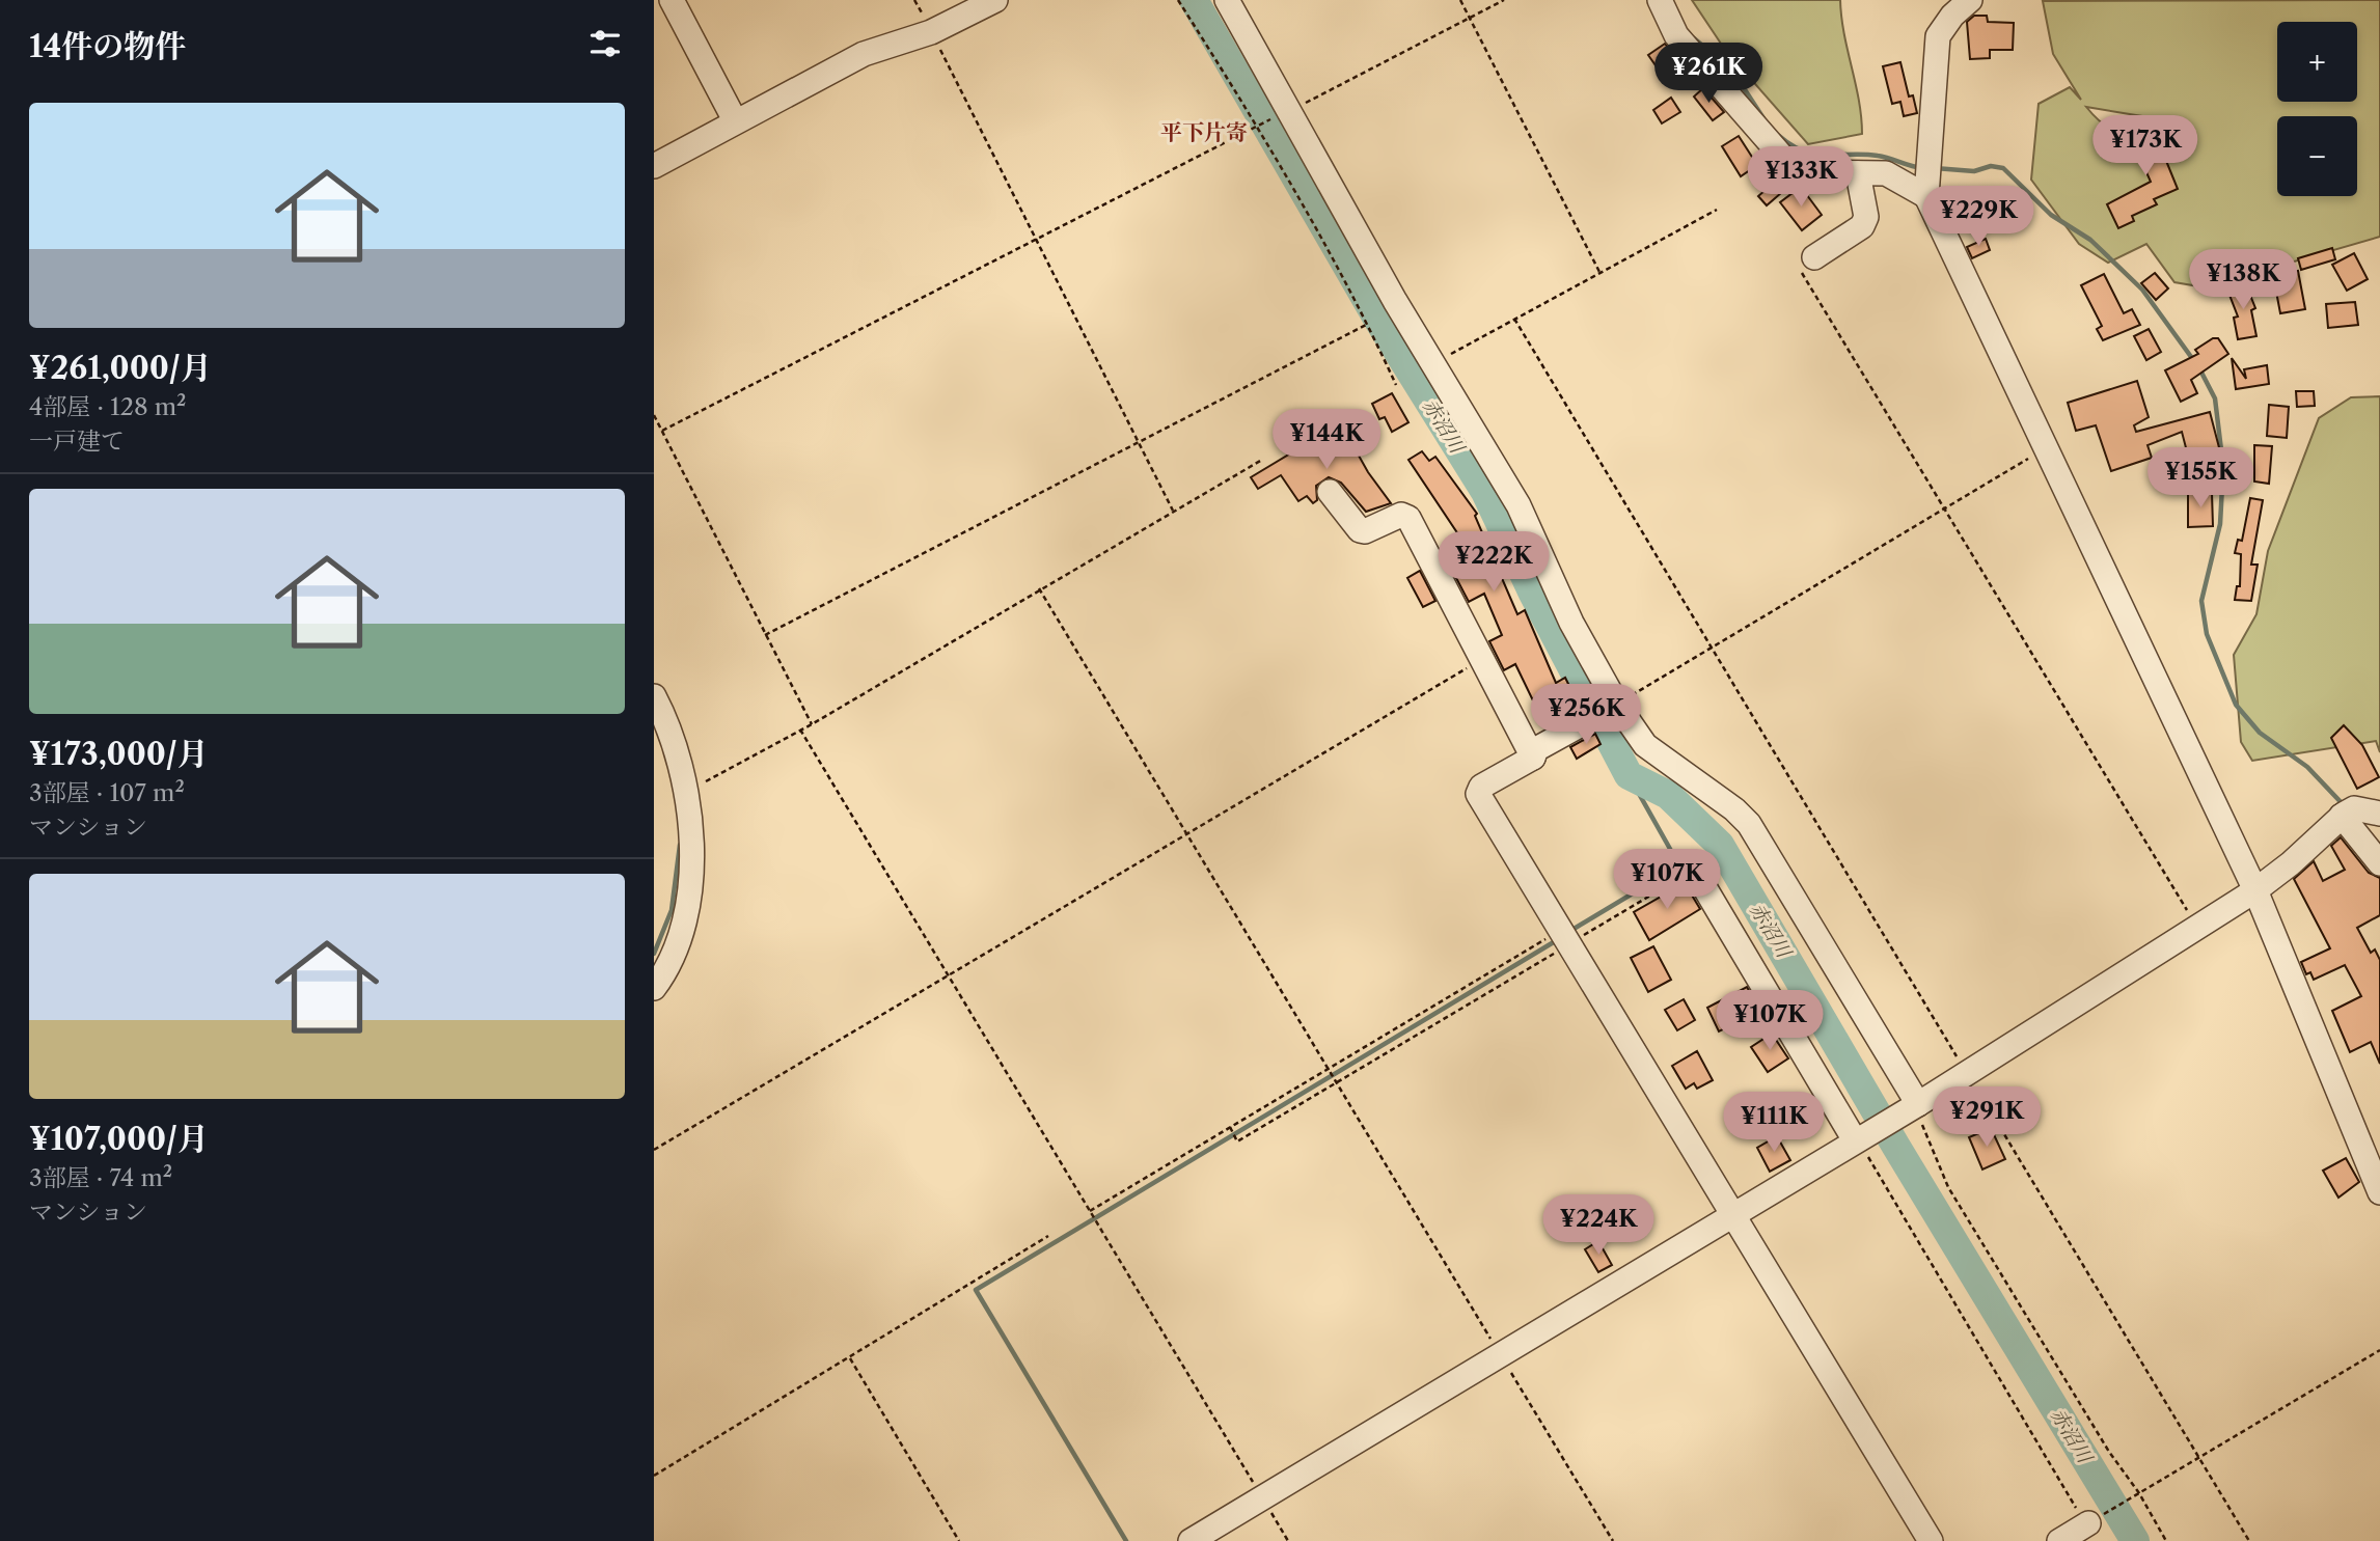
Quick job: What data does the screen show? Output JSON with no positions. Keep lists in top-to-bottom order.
{
  "districts": ["平下片寄"],
  "water": ["赤沼川"],
  "page": {
    "heading": "14件の物件",
    "map_buttons": ["+", "−"],
    "price": [
      "¥261K",
      "¥173K",
      "¥133K",
      "¥229K",
      "¥138K",
      "¥144K",
      "¥155K",
      "¥222K",
      "¥256K",
      "¥107K",
      "¥107K",
      "¥291K",
      "¥111K",
      "¥224K"
    ],
    "list": [
      {
        "name": "¥261,000/月",
        "note": "4部屋 · 128 m² · 一戸建て"
      },
      {
        "name": "¥173,000/月",
        "note": "3部屋 · 107 m² · マンション"
      },
      {
        "name": "¥107,000/月",
        "note": "3部屋 · 74 m² · マンション"
      }
    ]
  }
}
